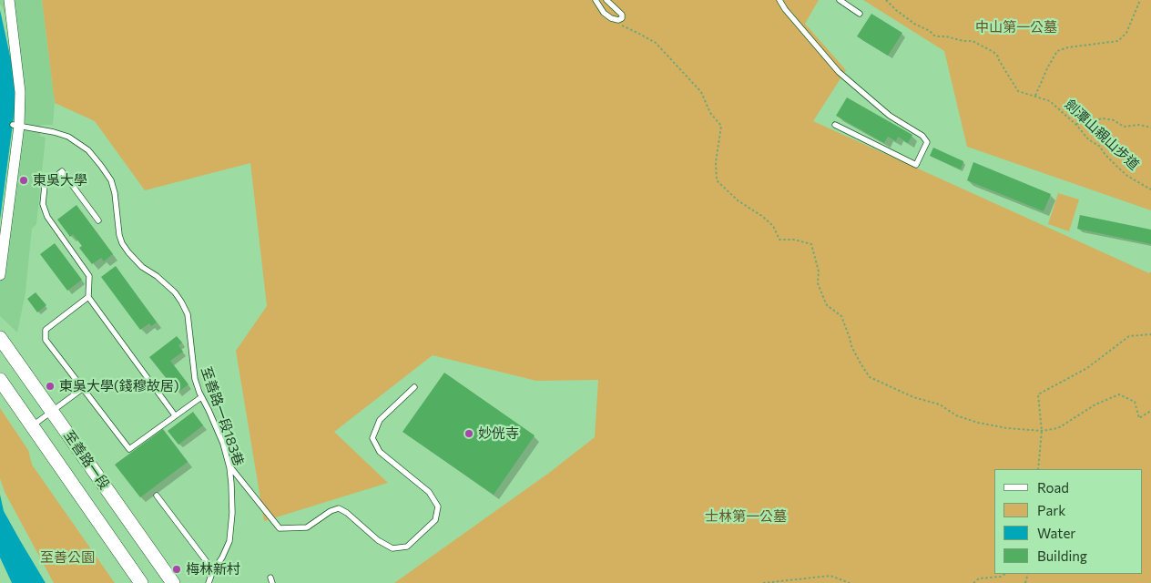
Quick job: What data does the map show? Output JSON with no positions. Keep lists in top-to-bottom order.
{
  "streets": {
    "main road": ["至善路一段"],
    "lane": ["至善路一段183巷"],
    "path": ["劍潭山親山步道"]
  },
  "parks": ["中山第一公墓", "士林第一公墓", "至善公園"],
  "places": [
    "東吳大學",
    "東吳大學(錢穆故居)",
    "妙侊寺",
    "梅林新村"
  ],
  "legend": [
    "Road",
    "Park",
    "Water",
    "Building"
  ]
}
